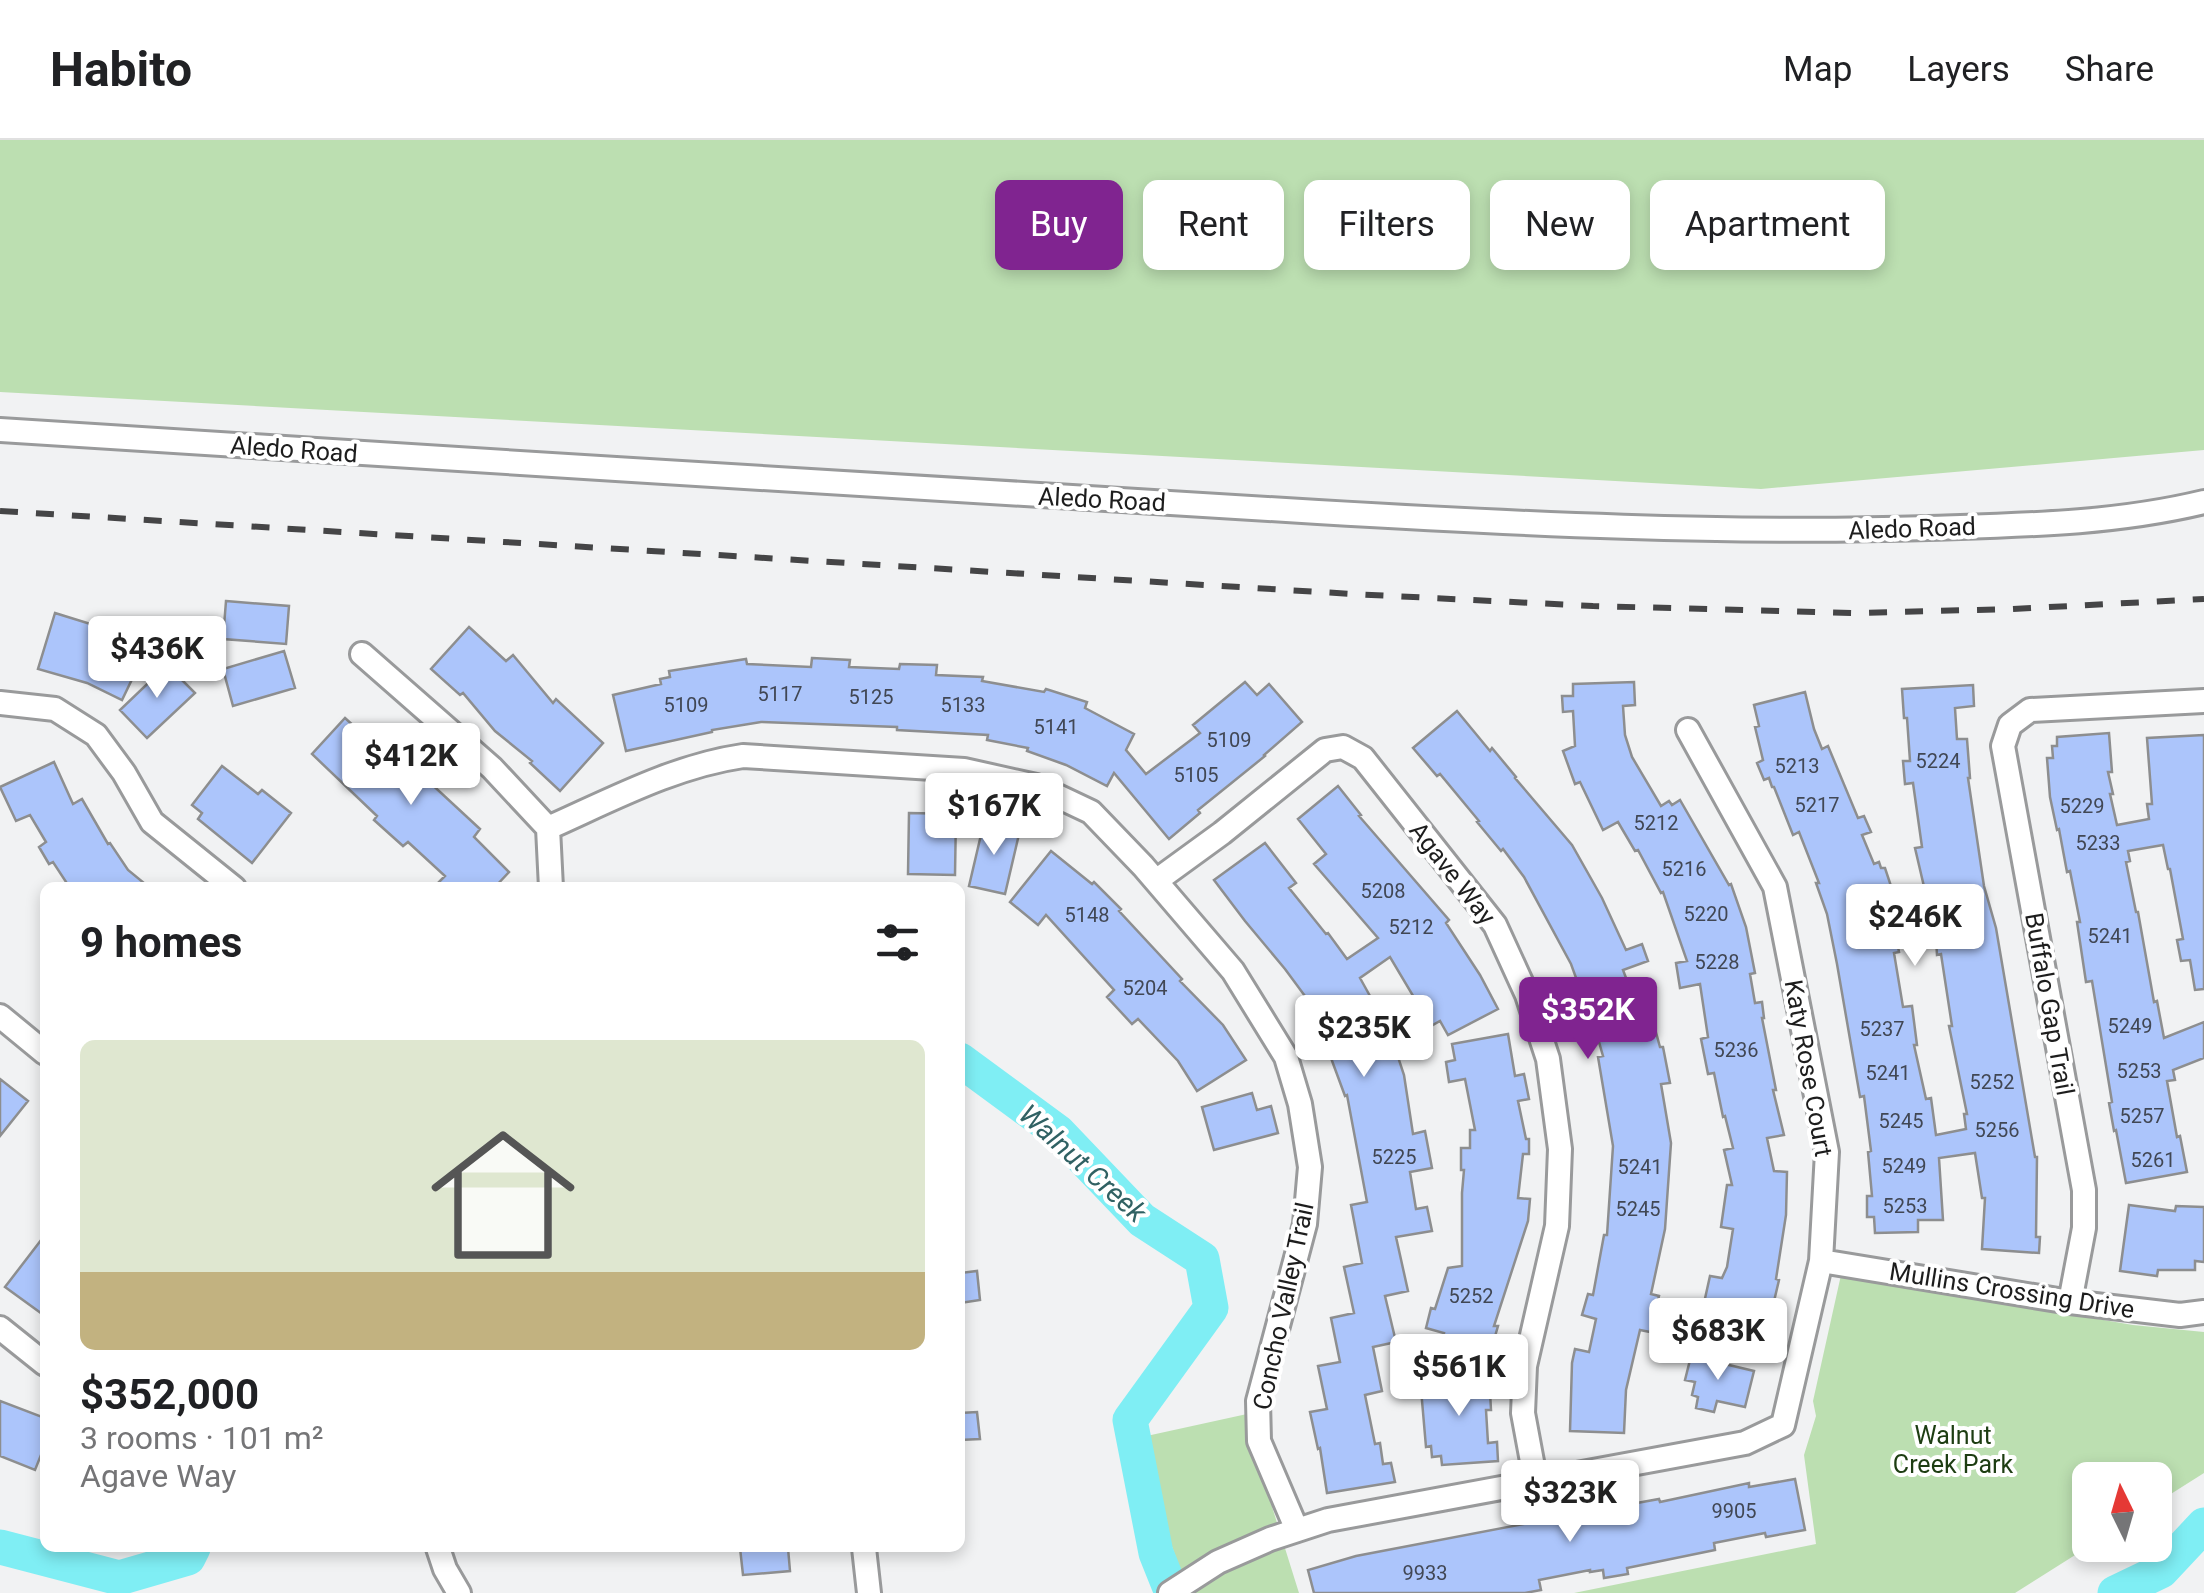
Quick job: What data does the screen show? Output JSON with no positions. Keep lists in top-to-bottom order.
{
  "streets": {
    "street": [
      "Aledo Road",
      "Agave Way",
      "Buffalo Gap Trail",
      "Katy Rose Court",
      "Mullins Crossing Drive",
      "Concho Valley Trail"
    ]
  },
  "crossings": [
    ["Agave Way", "Katy Rose Court"],
    ["Agave Way", "Concho Valley Trail"],
    ["Buffalo Gap Trail", "Mullins Crossing Drive"],
    ["Katy Rose Court", "Mullins Crossing Drive"]
  ],
  "water": ["Walnut Creek"],
  "parks": ["Walnut Creek Park"],
  "house_numbers": [
    "5117",
    "5125",
    "5109",
    "5133",
    "5141",
    "5109",
    "5224",
    "5213",
    "5105",
    "5217",
    "5229",
    "5212",
    "5233",
    "5216",
    "5208",
    "5220",
    "5148",
    "5212",
    "5241",
    "5228",
    "5204",
    "5249",
    "5237",
    "5236",
    "5253",
    "5241",
    "5252",
    "5257",
    "5245",
    "5256",
    "5225",
    "5261",
    "5249",
    "5241",
    "5253",
    "5245",
    "5252",
    "9905",
    "9933"
  ],
  "north": "top",
  "page": {
    "header": "Habito",
    "nav": ["Map", "Layers", "Share"],
    "chip": [
      "Buy",
      "Rent",
      "Filters",
      "New",
      "Apartment"
    ],
    "price": [
      "$436K",
      "$412K",
      "$167K",
      "$246K",
      "$352K",
      "$235K",
      "$683K",
      "$561K",
      "$323K"
    ],
    "heading": "9 homes",
    "list": [
      {
        "name": "$352,000",
        "note": "3 rooms · 101 m² · Agave Way"
      }
    ]
  }
}
